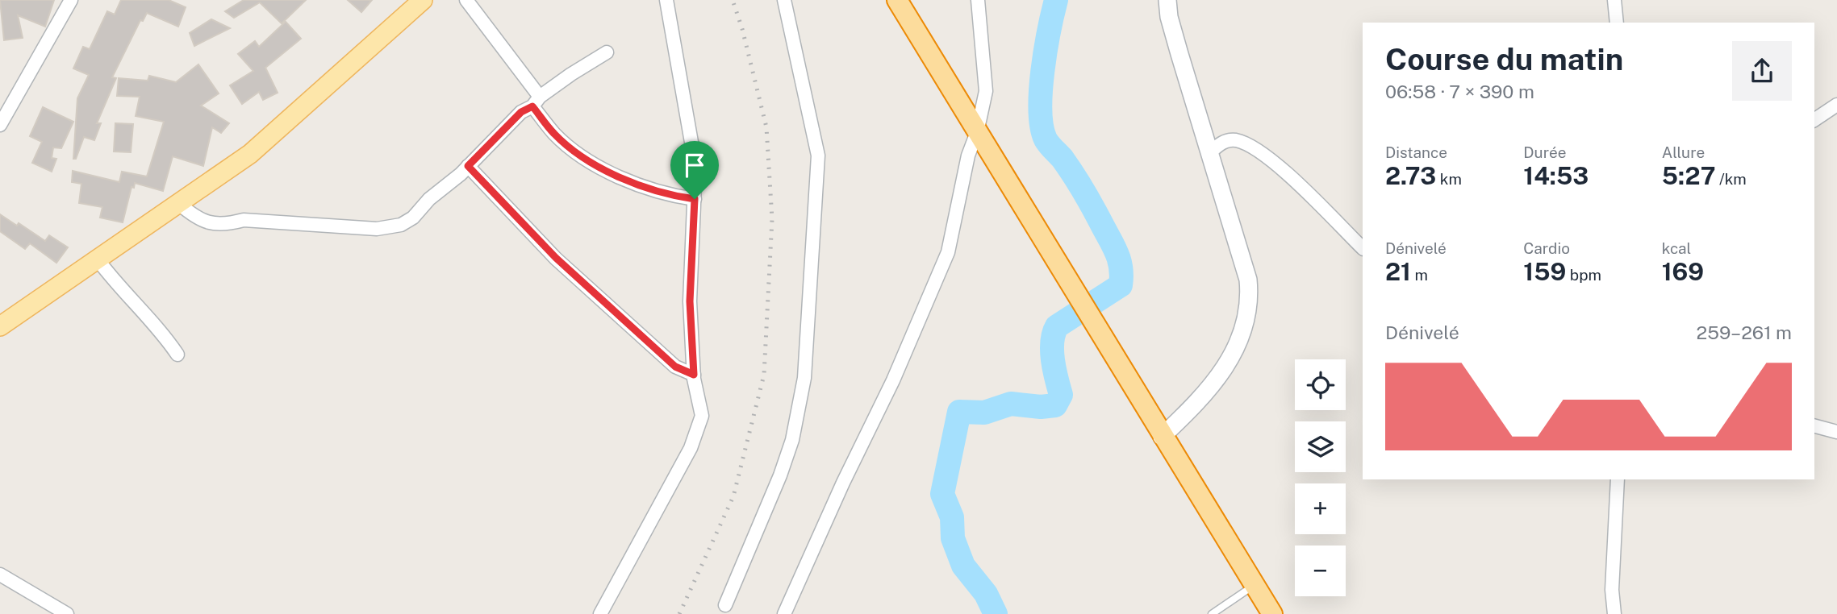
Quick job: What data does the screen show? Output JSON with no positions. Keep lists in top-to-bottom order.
{
  "page": {
    "heading": ["Course du matin", "06:58 · 7 × 390 m"],
    "stats": [
      ["Distance", "2.73 km"],
      ["Durée", "14:53"],
      ["Allure", "5:27 /km"],
      ["Dénivelé", "21 m"],
      ["Cardio", "159 bpm"],
      ["kcal", "169"]
    ],
    "chart": ["Dénivelé", "259–261 m"],
    "map_buttons": ["+", "−"]
  }
}
